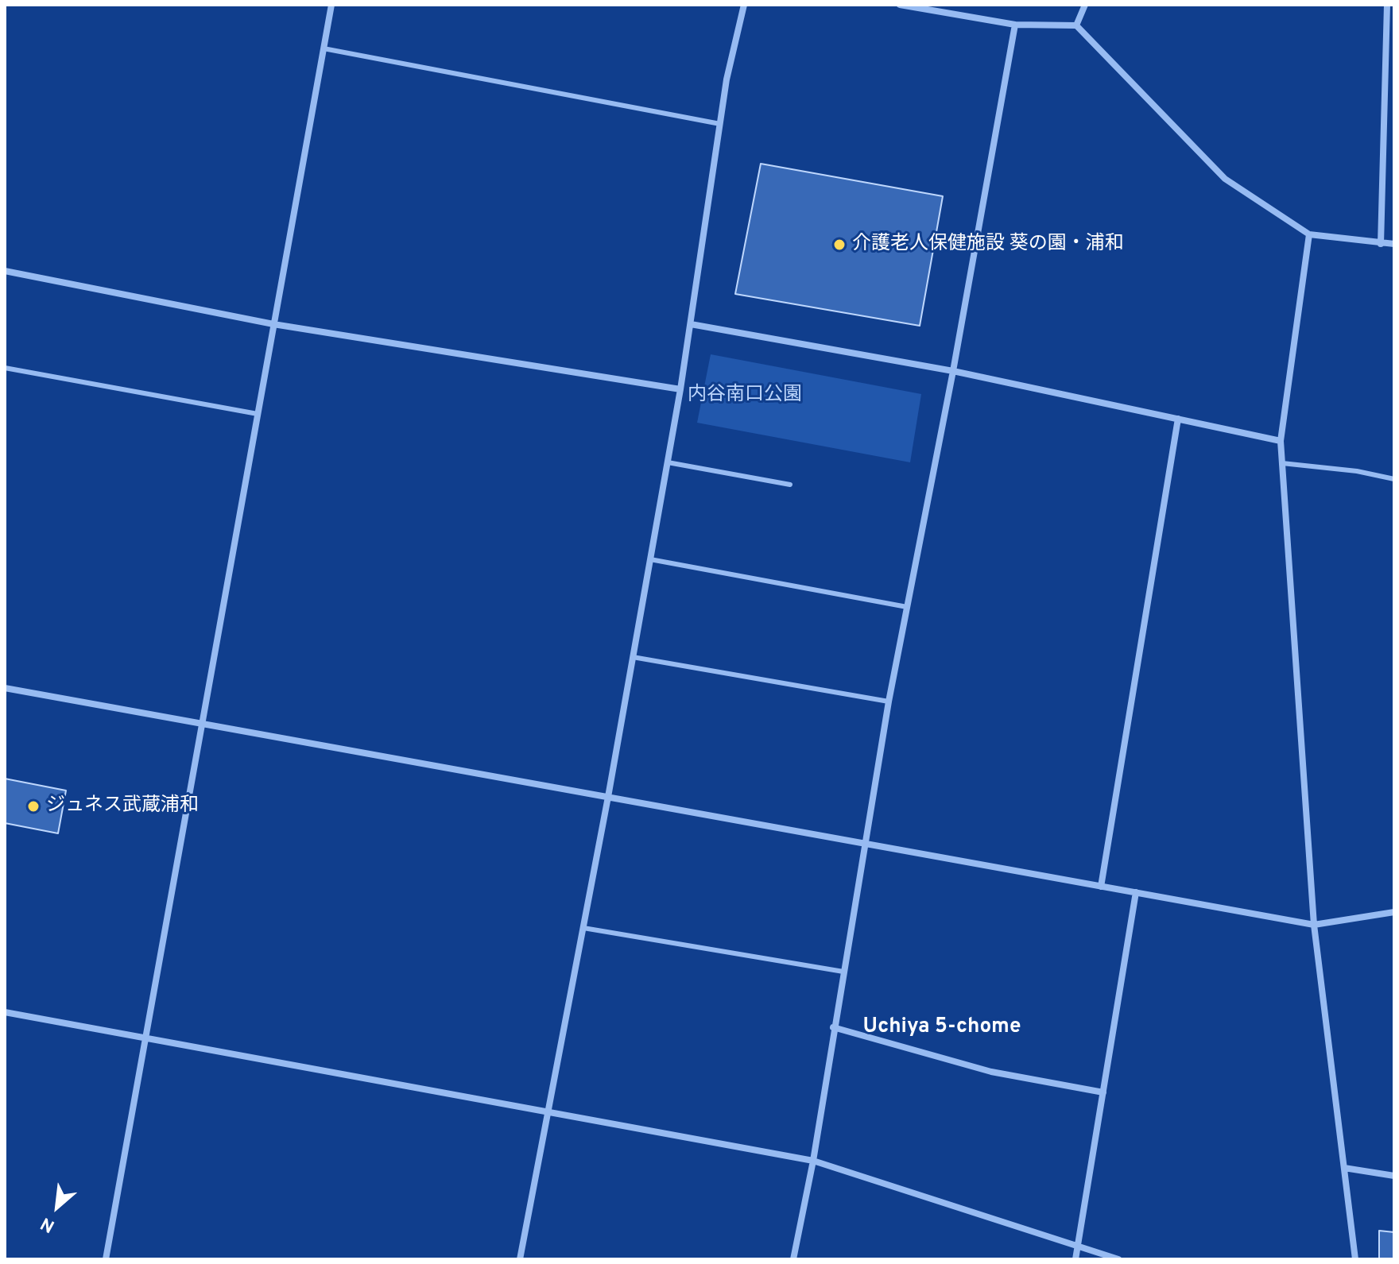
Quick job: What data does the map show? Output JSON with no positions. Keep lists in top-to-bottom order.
{
  "districts": ["Uchiya 5-chome"],
  "parks": ["内谷南口公園"],
  "places": ["介護老人保健施設 葵の園・浦和", "ジュネス武蔵浦和"],
  "north": "bottom left"
}
